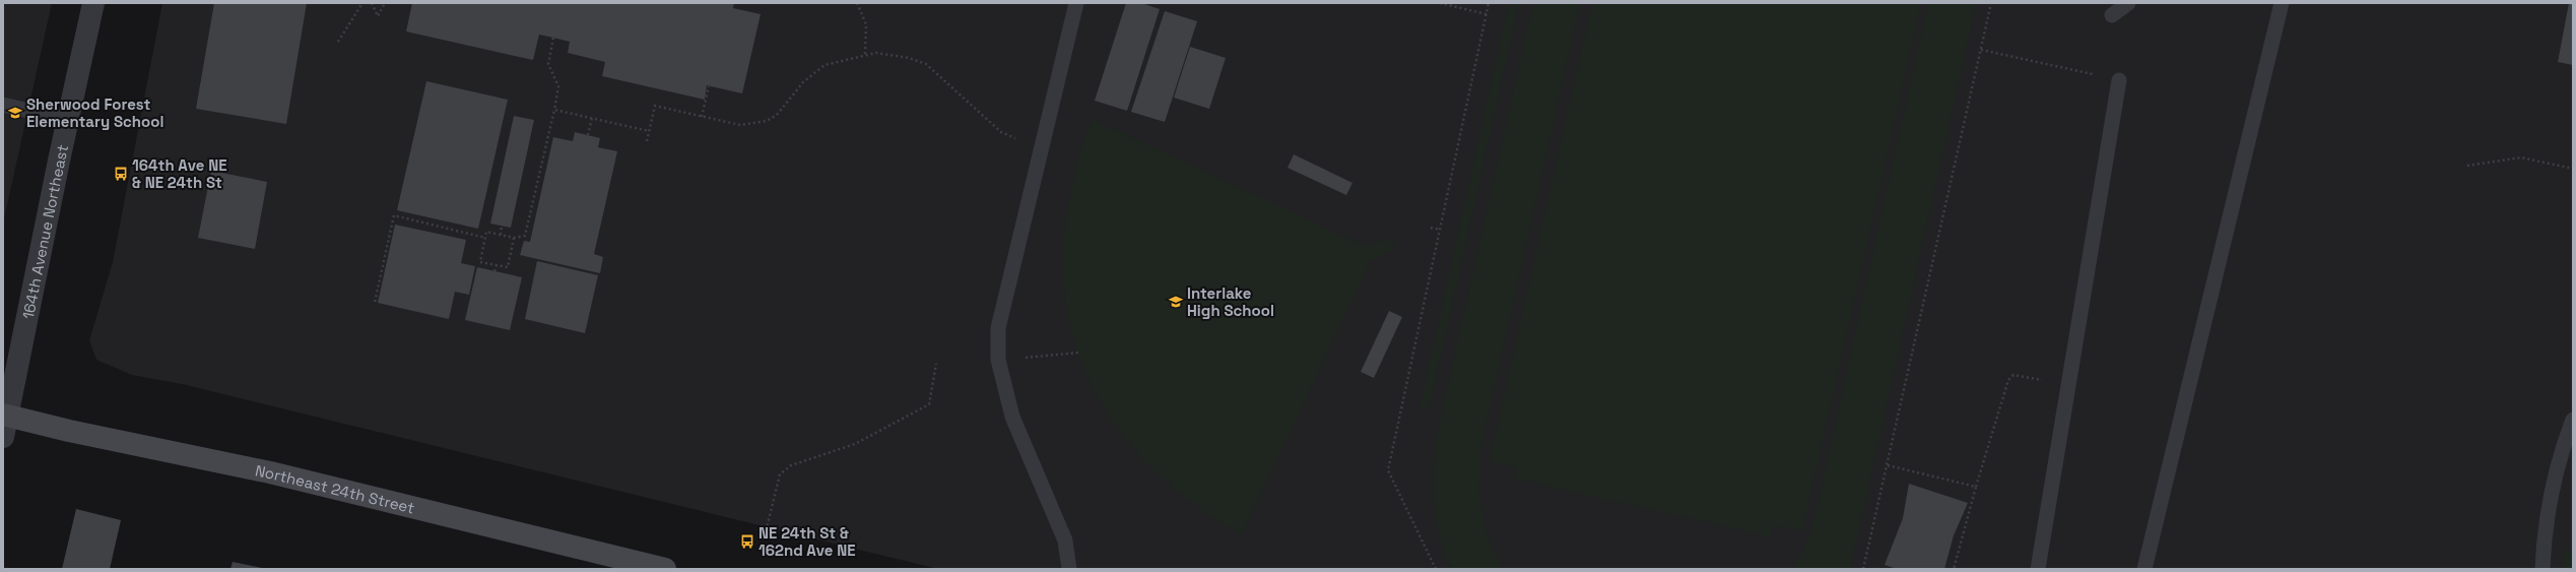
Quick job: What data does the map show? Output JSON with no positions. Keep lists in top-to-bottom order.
{
  "streets": {
    "main road": ["Northeast 24th Street"],
    "street": ["164th Avenue Northeast"]
  },
  "crossings": [
    ["164th Avenue Northeast", "Northeast 24th Street"]
  ],
  "places": {
    "school or university": ["Sherwood Forest Elementary School", "Interlake High School"],
    "bus stop": ["164th Ave NE & NE 24th St", "NE 24th St & 162nd Ave NE"]
  }
}
